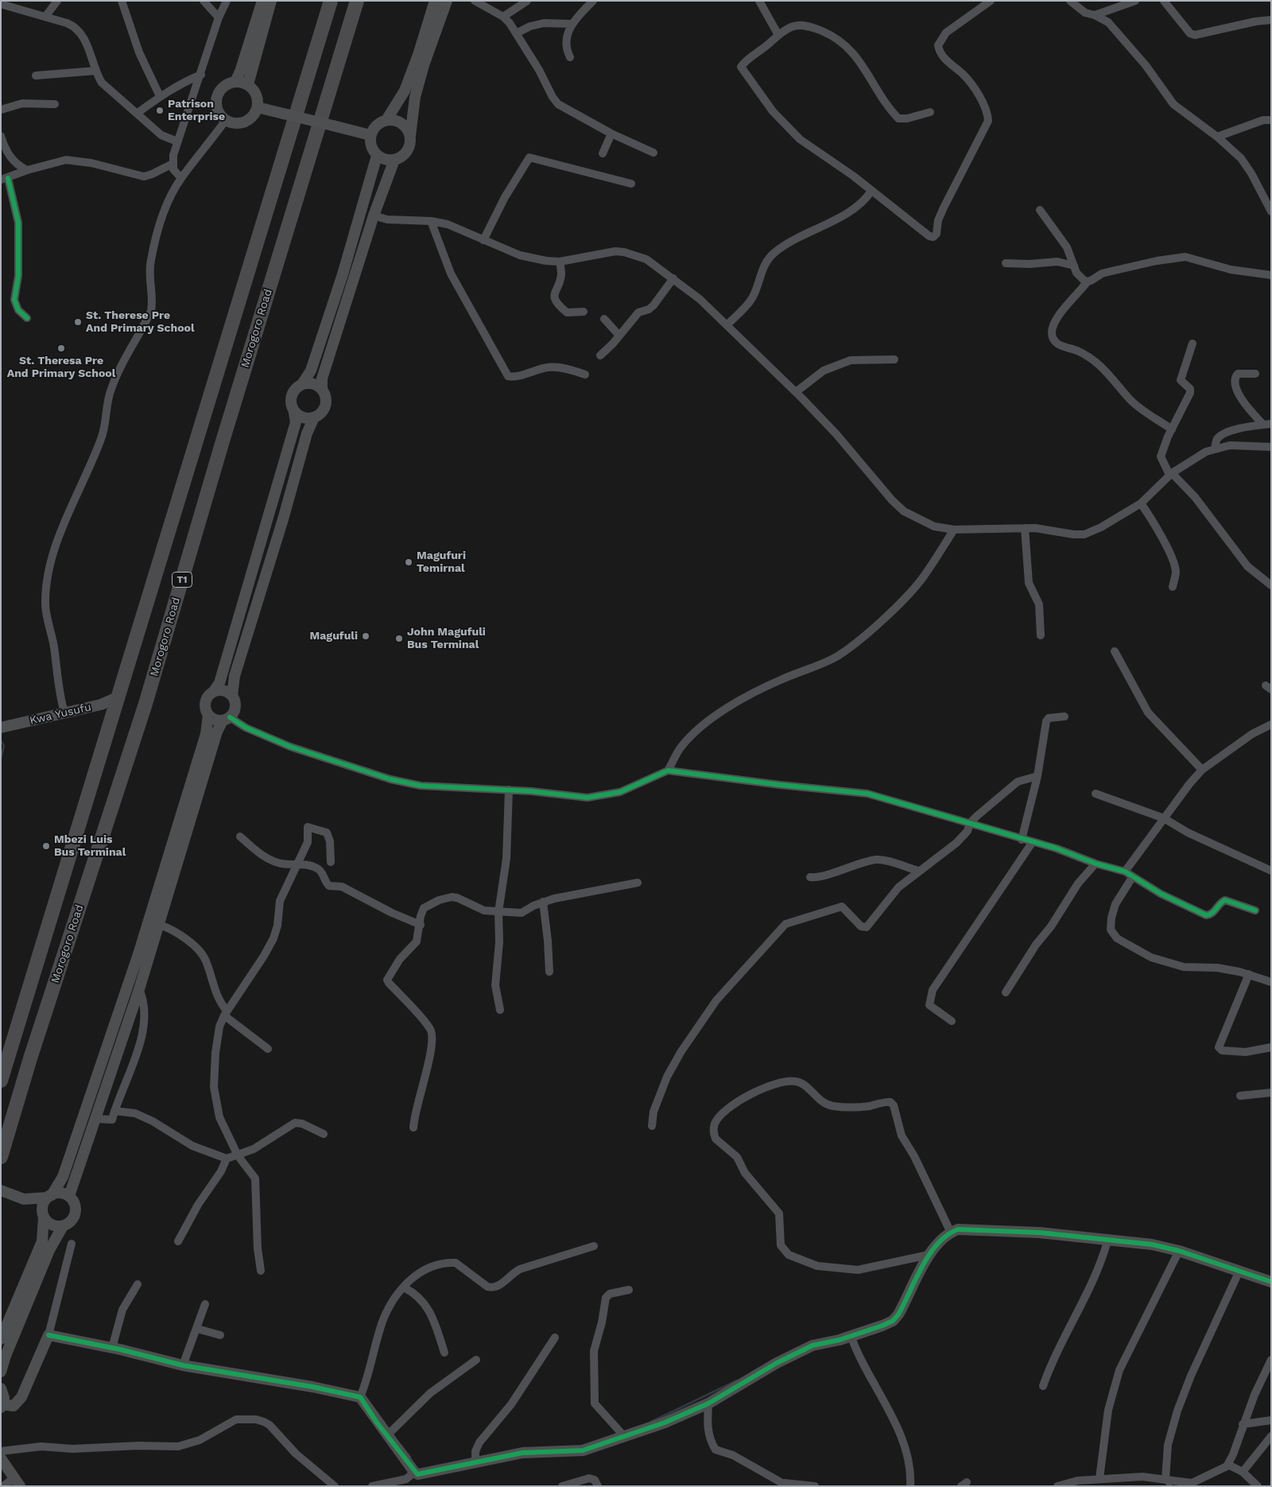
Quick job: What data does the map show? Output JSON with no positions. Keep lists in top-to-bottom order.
{
  "streets": {
    "highway": ["Morogoro Road", "T1"],
    "street": ["Kwa Yusufu"]
  },
  "crossings": [
    ["Morogoro Road", "Kwa Yusufu"]
  ],
  "places": [
    "Patrison Enterprise",
    "St. Therese Pre And Primary School",
    "St. Theresa Pre And Primary School",
    "Magufuri Temirnal",
    "Magufuli",
    "John Magufuli Bus Terminal",
    "Mbezi Luis Bus Terminal"
  ]
}
